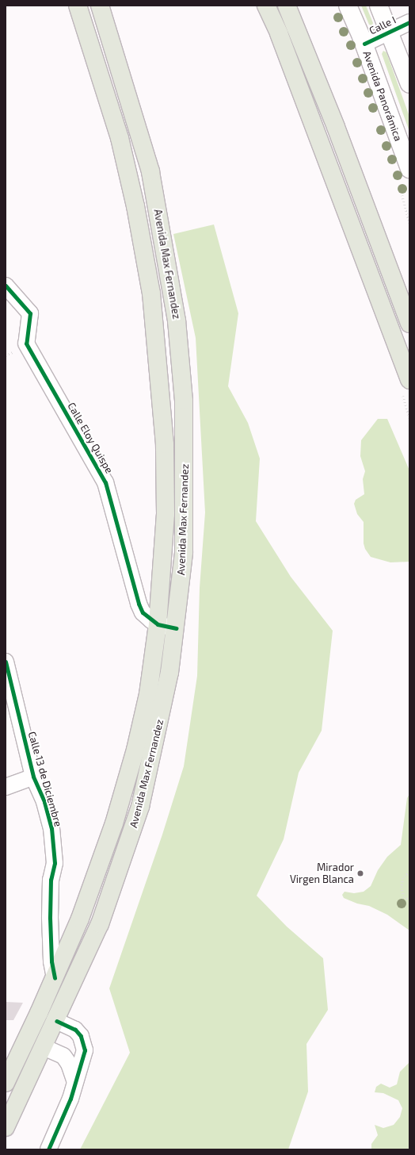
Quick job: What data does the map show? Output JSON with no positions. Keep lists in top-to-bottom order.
{
  "streets": {
    "main road": ["Avenida Panorámica", "Avenida Max Fernandez"],
    "street": ["Calle I", "Calle Eloy Quispe", "Calle 13 de Diciembre"]
  },
  "crossings": [
    ["Calle I", "Avenida Panorámica"],
    ["Avenida Max Fernandez", "Calle Eloy Quispe"],
    ["Avenida Max Fernandez", "Calle 13 de Diciembre"]
  ],
  "places": ["Mirador Virgen Blanca"]
}
